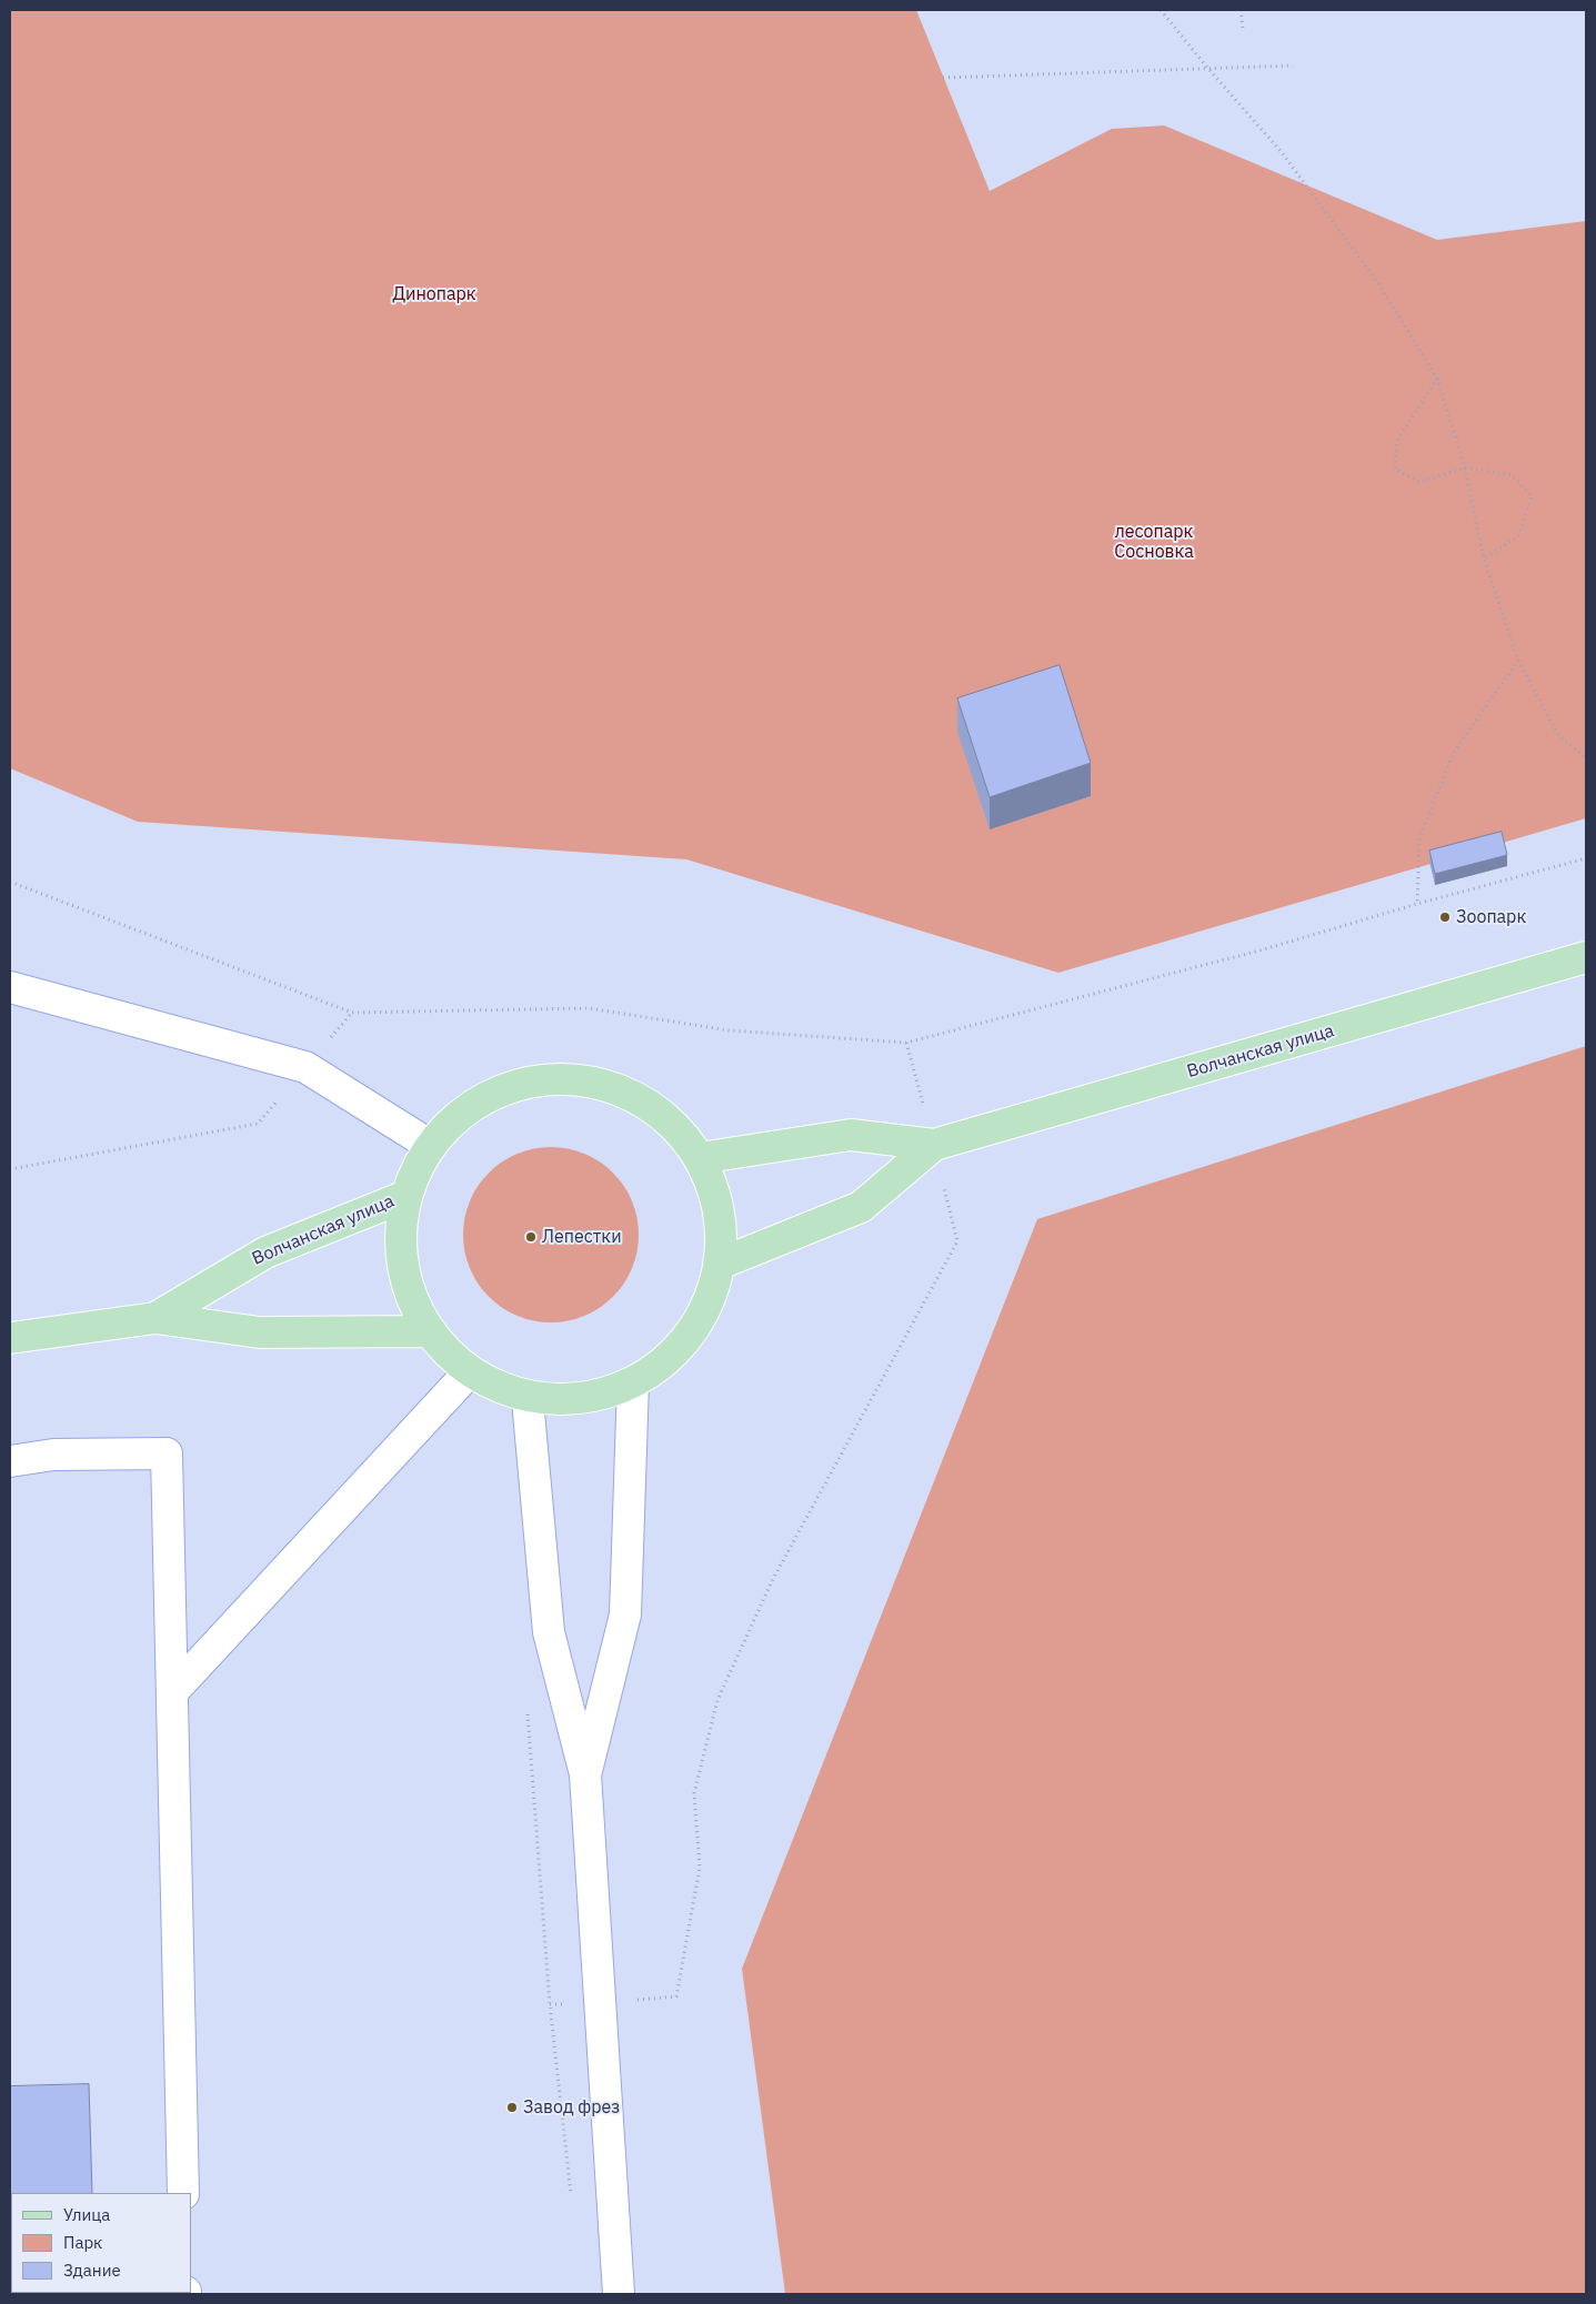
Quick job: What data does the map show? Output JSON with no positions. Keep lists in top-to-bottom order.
{
  "streets": {
    "main road": ["Волчанская улица"]
  },
  "parks": ["Динопарк", "лесопарк Сосновка"],
  "places": ["Зоопарк", "Лепестки", "Завод фрез"],
  "legend": ["Улица", "Парк", "Здание"]
}
